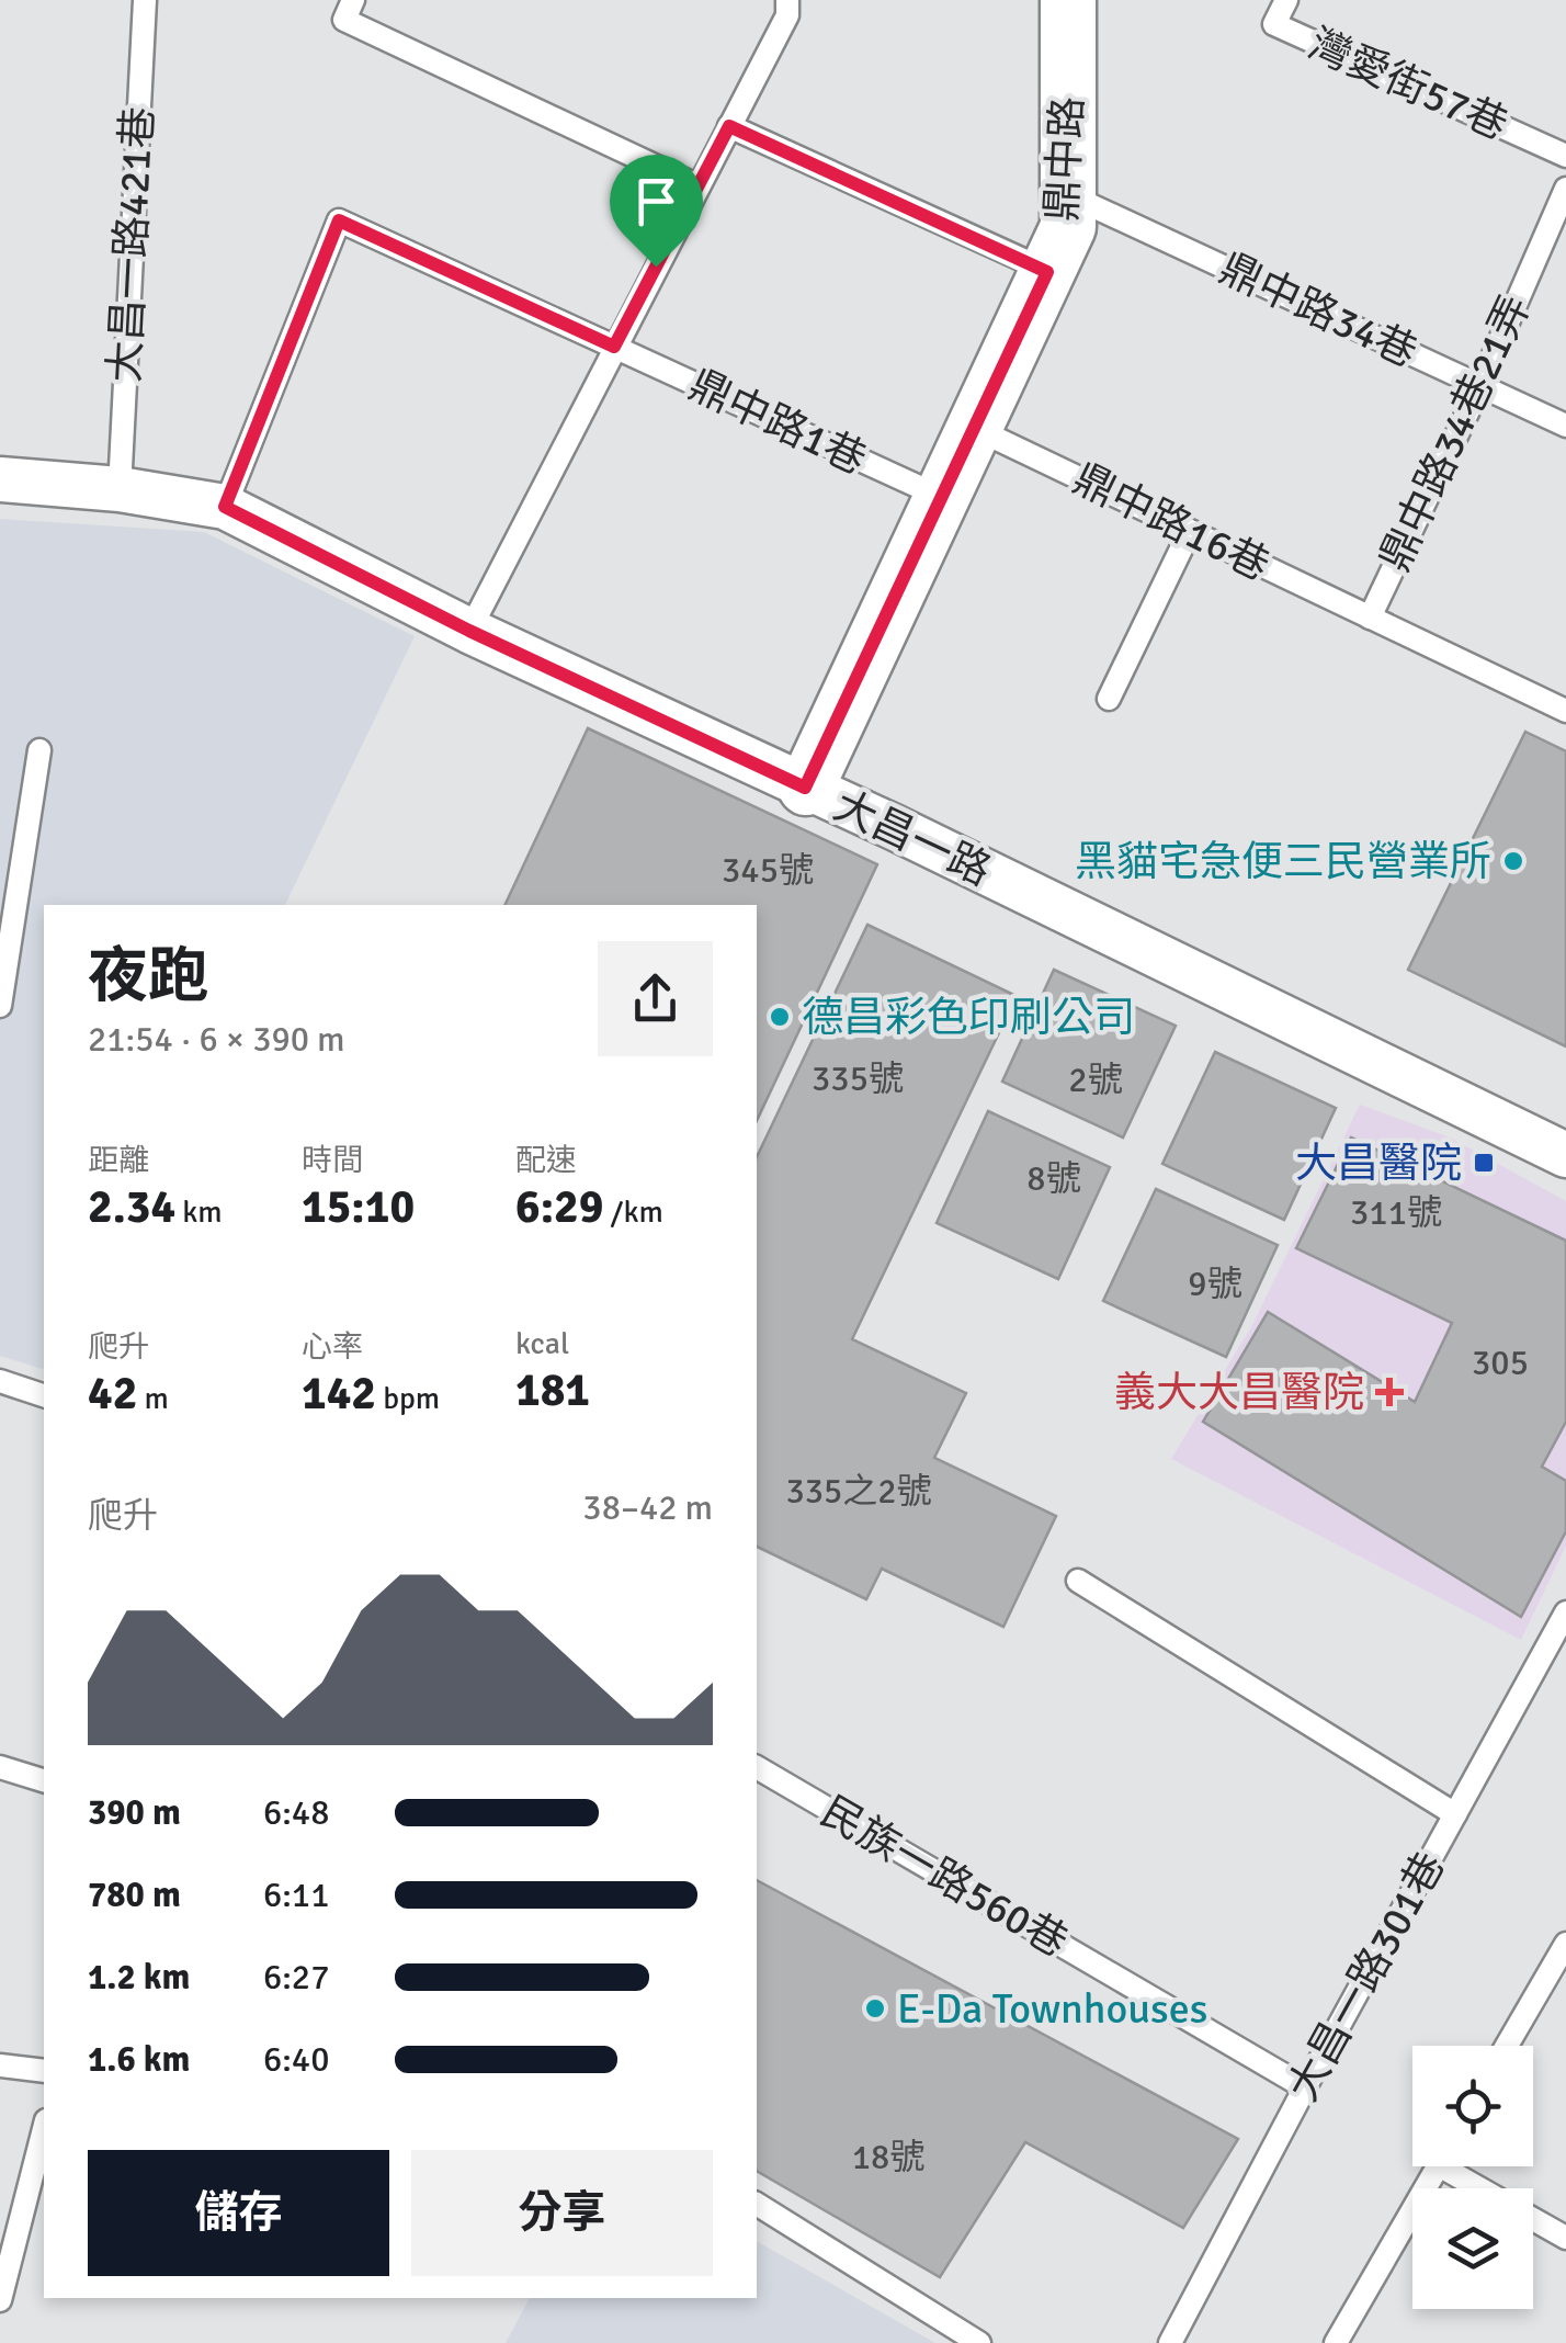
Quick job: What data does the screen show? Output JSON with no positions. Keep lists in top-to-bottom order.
{
  "streets": {
    "street": ["鼎中路", "大昌一路"],
    "lane": [
      "灣愛街57巷",
      "大昌一路421巷",
      "鼎中路34巷",
      "鼎中路1巷",
      "鼎中路34巷21弄",
      "鼎中路16巷",
      "民族一路560巷",
      "大昌一路301巷"
    ]
  },
  "crossings": [
    ["鼎中路", "鼎中路34巷"],
    ["鼎中路", "鼎中路1巷"],
    ["鼎中路", "鼎中路16巷"],
    ["鼎中路", "大昌一路"],
    ["大昌一路421巷", "大昌一路"],
    ["鼎中路34巷", "鼎中路34巷21弄"],
    ["鼎中路1巷", "大昌一路"],
    ["鼎中路34巷21弄", "鼎中路16巷"],
    ["民族一路560巷", "大昌一路301巷"]
  ],
  "places": {
    "other": ["黑貓宅急便三民營業所", "德昌彩色印刷公司", "E-Da Townhouses"],
    "transit": ["大昌醫院"],
    "health": ["義大大昌醫院"]
  },
  "house_numbers": [
    "345號",
    "335號",
    "2號",
    "8號",
    "311號",
    "9號",
    "305",
    "335之2號",
    "18號"
  ],
  "page": {
    "heading": ["夜跑", "21:54 · 6 × 390 m"],
    "stats": [
      ["距離", "2.34 km"],
      ["時間", "15:10"],
      ["配速", "6:29 /km"],
      ["爬升", "42 m"],
      ["心率", "142 bpm"],
      ["kcal", "181"]
    ],
    "chart": ["爬升", "38–42 m"],
    "list": [
      {
        "name": "390 m",
        "note": "6:48"
      },
      {
        "name": "780 m",
        "note": "6:11"
      },
      {
        "name": "1.2 km",
        "note": "6:27"
      },
      {
        "name": "1.6 km",
        "note": "6:40"
      }
    ],
    "buttons": ["儲存", "分享"]
  }
}
